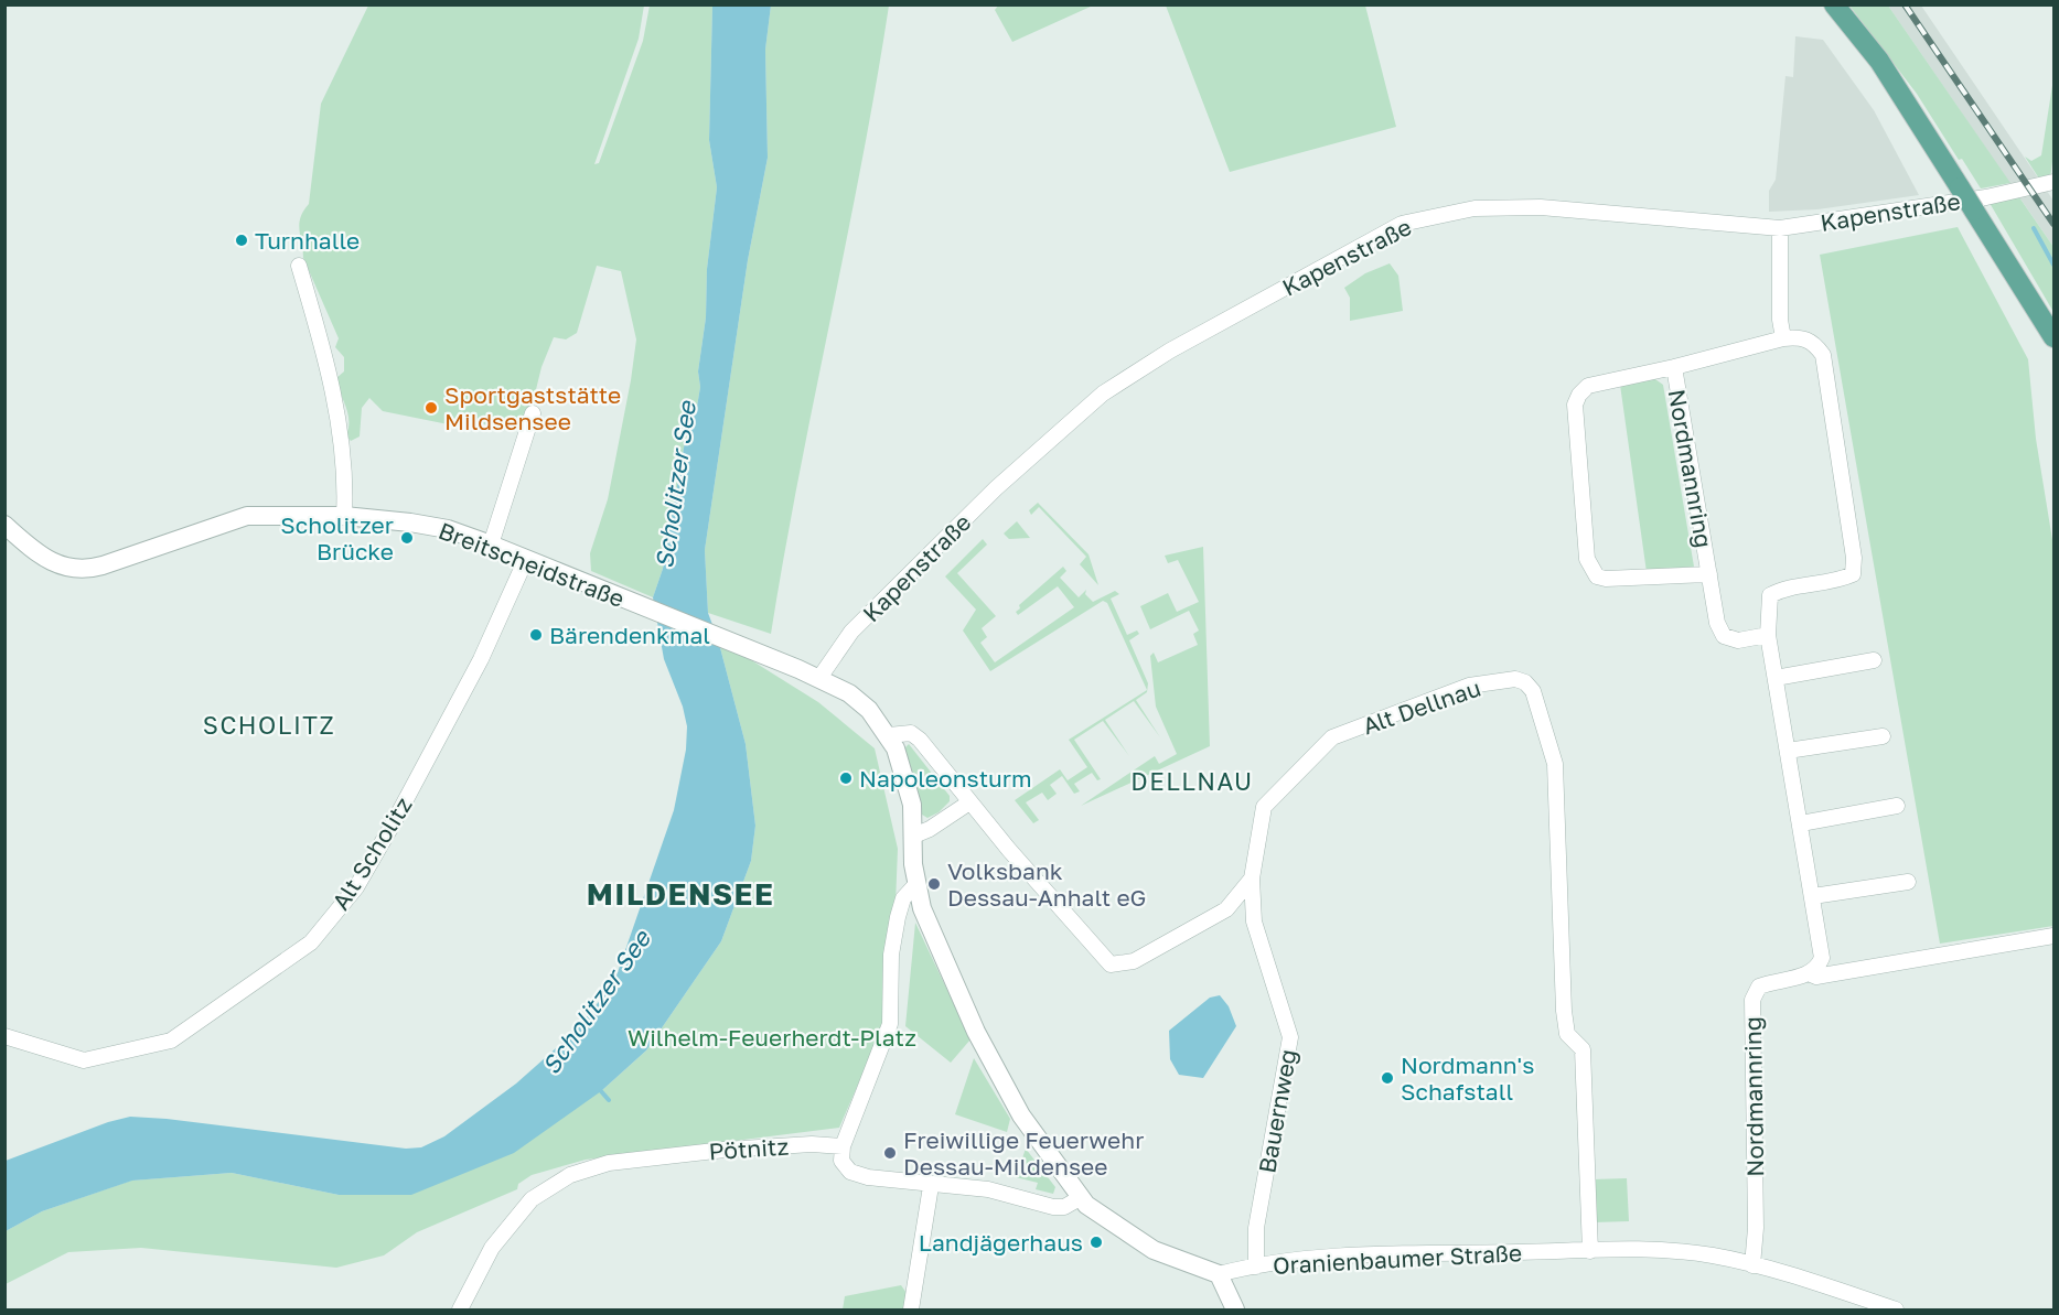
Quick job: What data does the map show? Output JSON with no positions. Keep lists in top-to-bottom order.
{
  "streets": {
    "street": [
      "Kapenstraße",
      "Nordmannring",
      "Breitscheidstraße",
      "Alt Dellnau",
      "Alt Scholitz",
      "Bauernweg",
      "Pötnitz",
      "Oranienbaumer Straße"
    ]
  },
  "crossings": [
    ["Kapenstraße", "Breitscheidstraße"],
    ["Nordmannring", "Oranienbaumer Straße"],
    ["Breitscheidstraße", "Alt Scholitz"],
    ["Alt Dellnau", "Bauernweg"],
    ["Alt Dellnau", "Oranienbaumer Straße"],
    ["Bauernweg", "Oranienbaumer Straße"]
  ],
  "districts": ["SCHOLITZ", "DELLNAU", "MILDENSEE"],
  "water": ["Scholitzer See"],
  "parks": ["Wilhelm-Feuerherdt-Platz"],
  "places": [
    "Turnhalle",
    "Sportgaststätte Mildsensee",
    "Scholitzer Brücke",
    "Bärendenkmal",
    "Napoleonsturm",
    "Volksbank Dessau-Anhalt eG",
    "Nordmann's Schafstall",
    "Freiwillige Feuerwehr Dessau-Mildensee",
    "Landjägerhaus"
  ]
}
